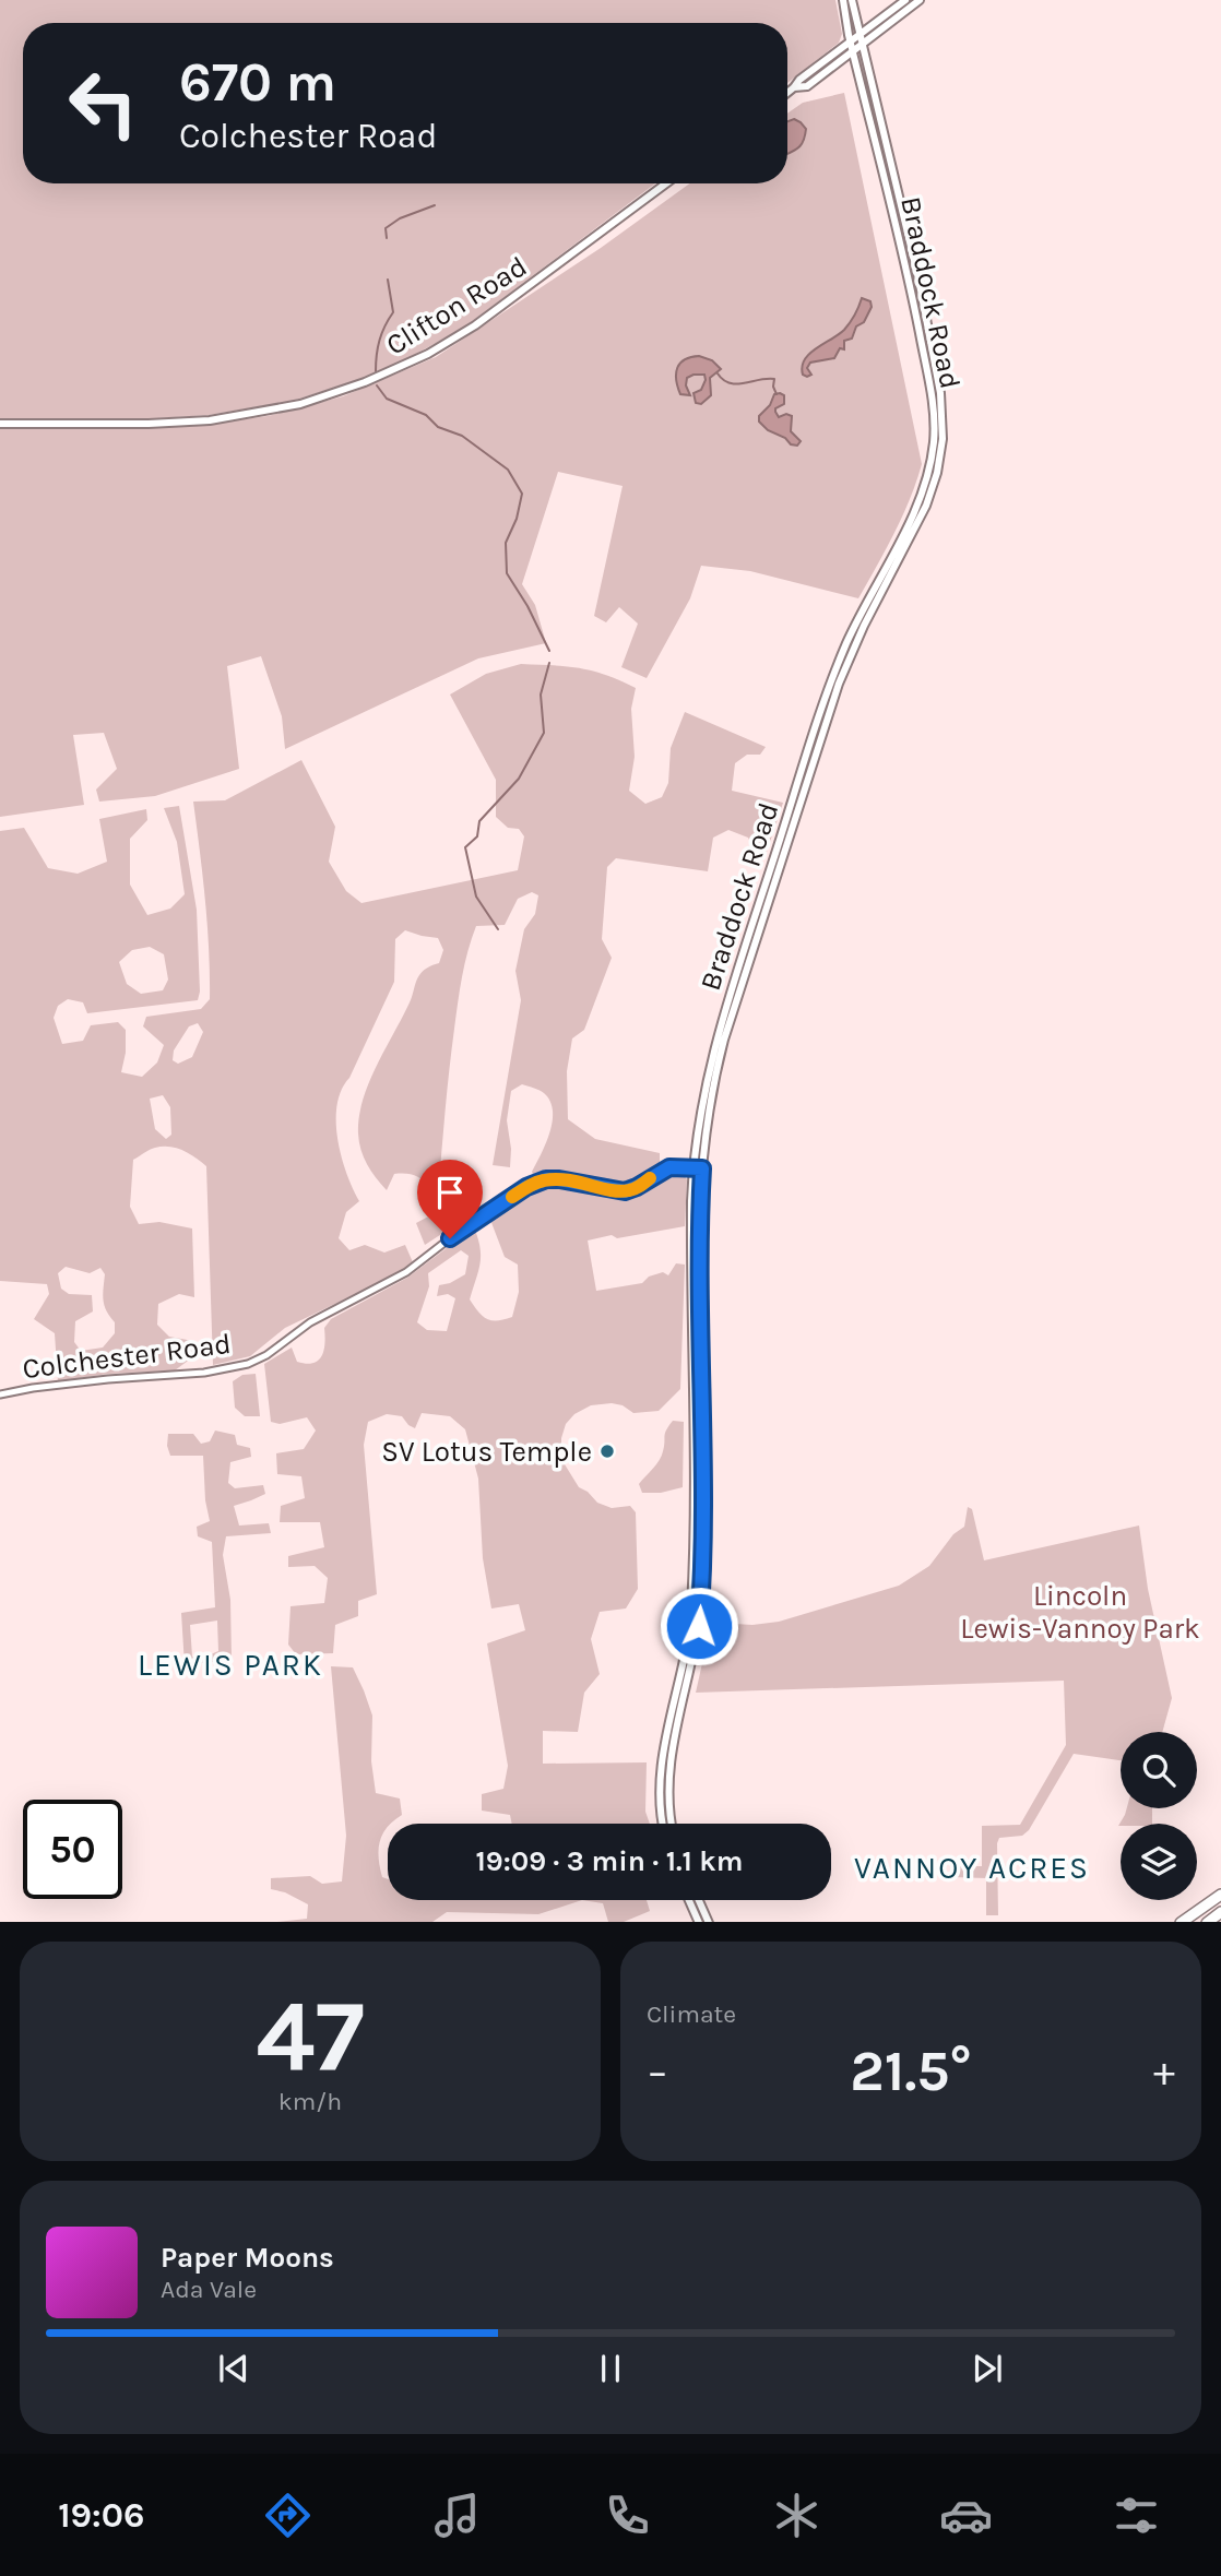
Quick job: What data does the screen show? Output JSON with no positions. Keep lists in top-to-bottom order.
{
  "streets": {
    "main road": ["Braddock Road", "Clifton Road"],
    "street": ["Colchester Road"]
  },
  "crossings": [
    ["Braddock Road", "Colchester Road"]
  ],
  "districts": ["LEWIS PARK", "VANNOY ACRES"],
  "parks": ["Lincoln Lewis-Vannoy Park"],
  "places": ["SV Lotus Temple"],
  "page": {
    "turn": ["670 m", "Colchester Road"],
    "limit": "50",
    "trip": "19:09 · 3 min · 1.1 km",
    "tile": [
      ["47", "km/h"],
      "Climate"
    ],
    "heat": ["−", "21.5°", "+"],
    "song": ["Paper Moons", "Ada Vale"],
    "tabs": "19:06"
  }
}
